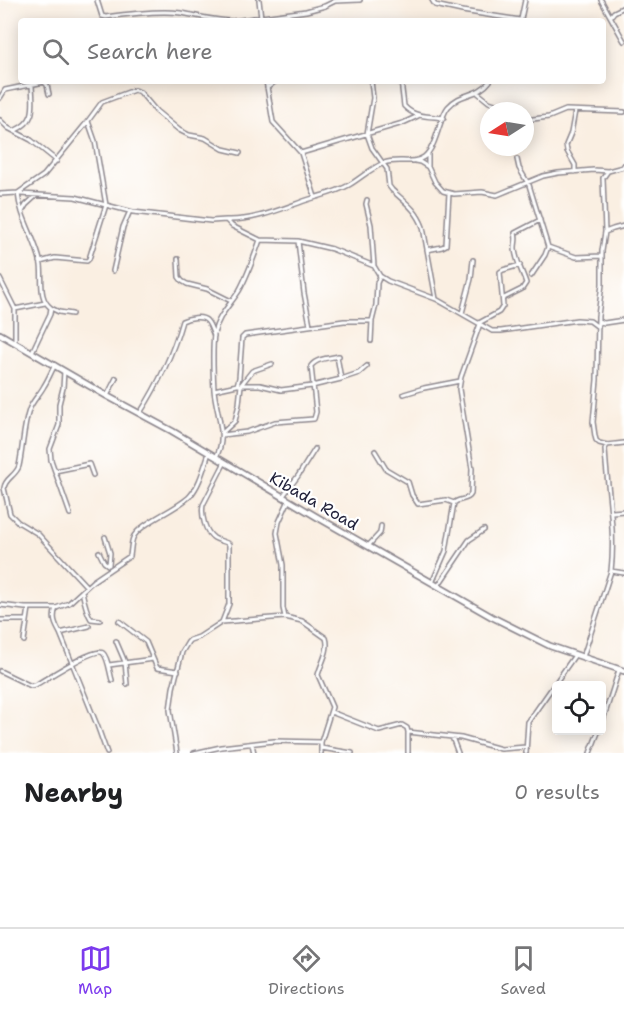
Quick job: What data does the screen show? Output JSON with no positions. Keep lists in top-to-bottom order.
{
  "streets": {
    "main road": ["Kibada Road"]
  },
  "north": "left",
  "page": {
    "search": "Search here",
    "heading": ["Nearby", "0 results"],
    "nav": ["Map", "Directions", "Saved"]
  }
}
